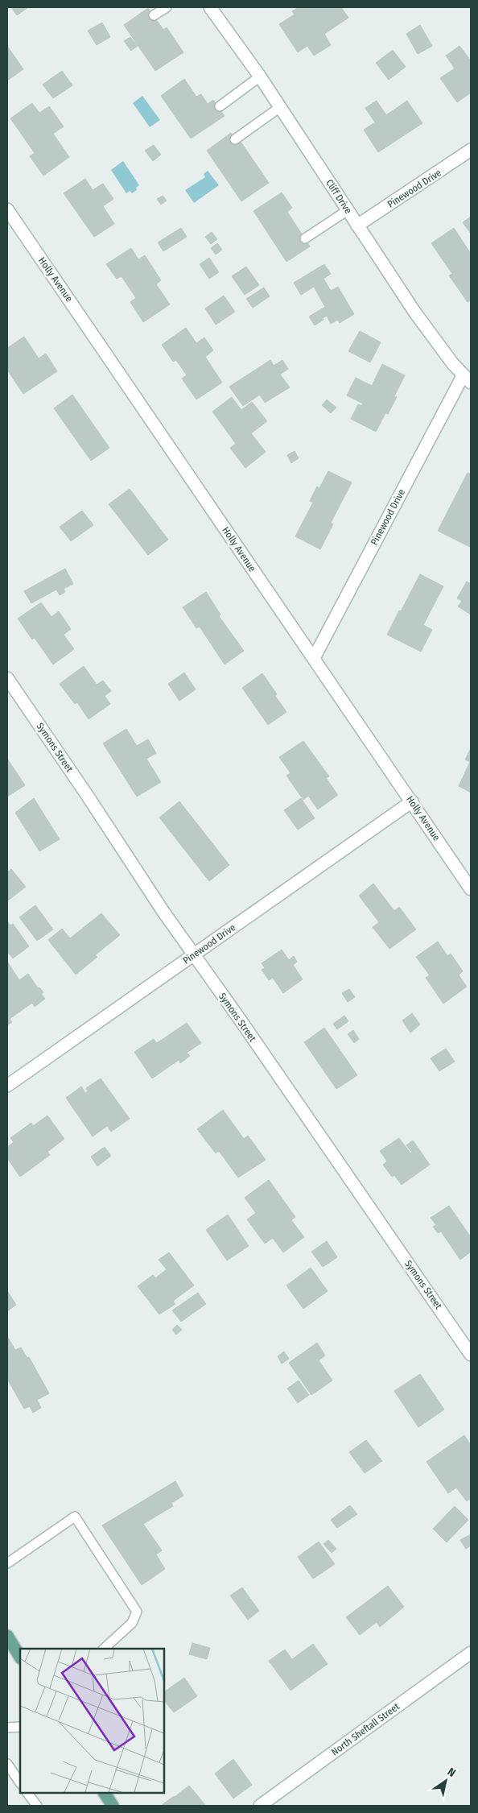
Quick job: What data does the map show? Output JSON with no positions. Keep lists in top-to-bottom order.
{
  "streets": {
    "street": [
      "Pinewood Drive",
      "Cliff Drive",
      "Holly Avenue",
      "Symons Street",
      "North Sheftall Street"
    ]
  },
  "crossings": [
    ["Pinewood Drive", "Cliff Drive"],
    ["Pinewood Drive", "Holly Avenue"],
    ["Pinewood Drive", "Symons Street"]
  ],
  "north": "top right"
}
